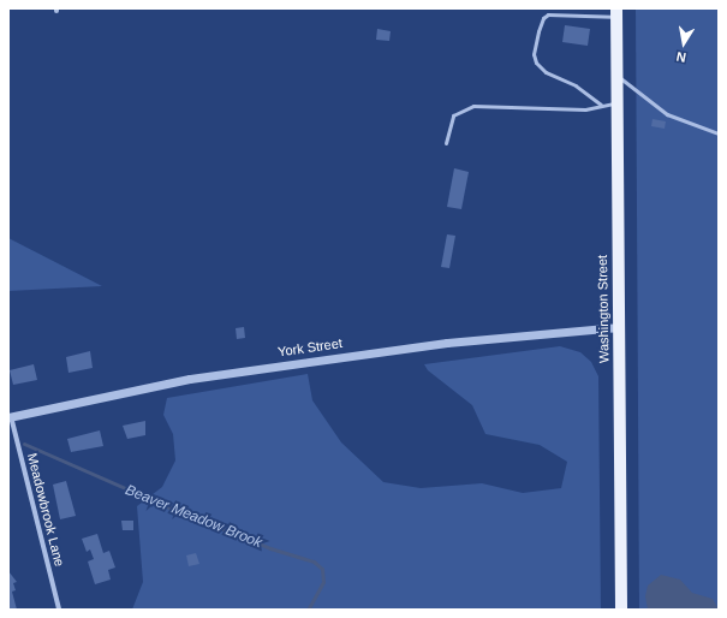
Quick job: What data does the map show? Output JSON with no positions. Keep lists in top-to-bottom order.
{
  "streets": {
    "main road": ["Washington Street"],
    "street": ["York Street", "Meadowbrook Lane"]
  },
  "crossings": [
    ["Washington Street", "York Street"],
    ["York Street", "Meadowbrook Lane"]
  ],
  "water": ["Beaver Meadow Brook"],
  "north": "bottom"
}
